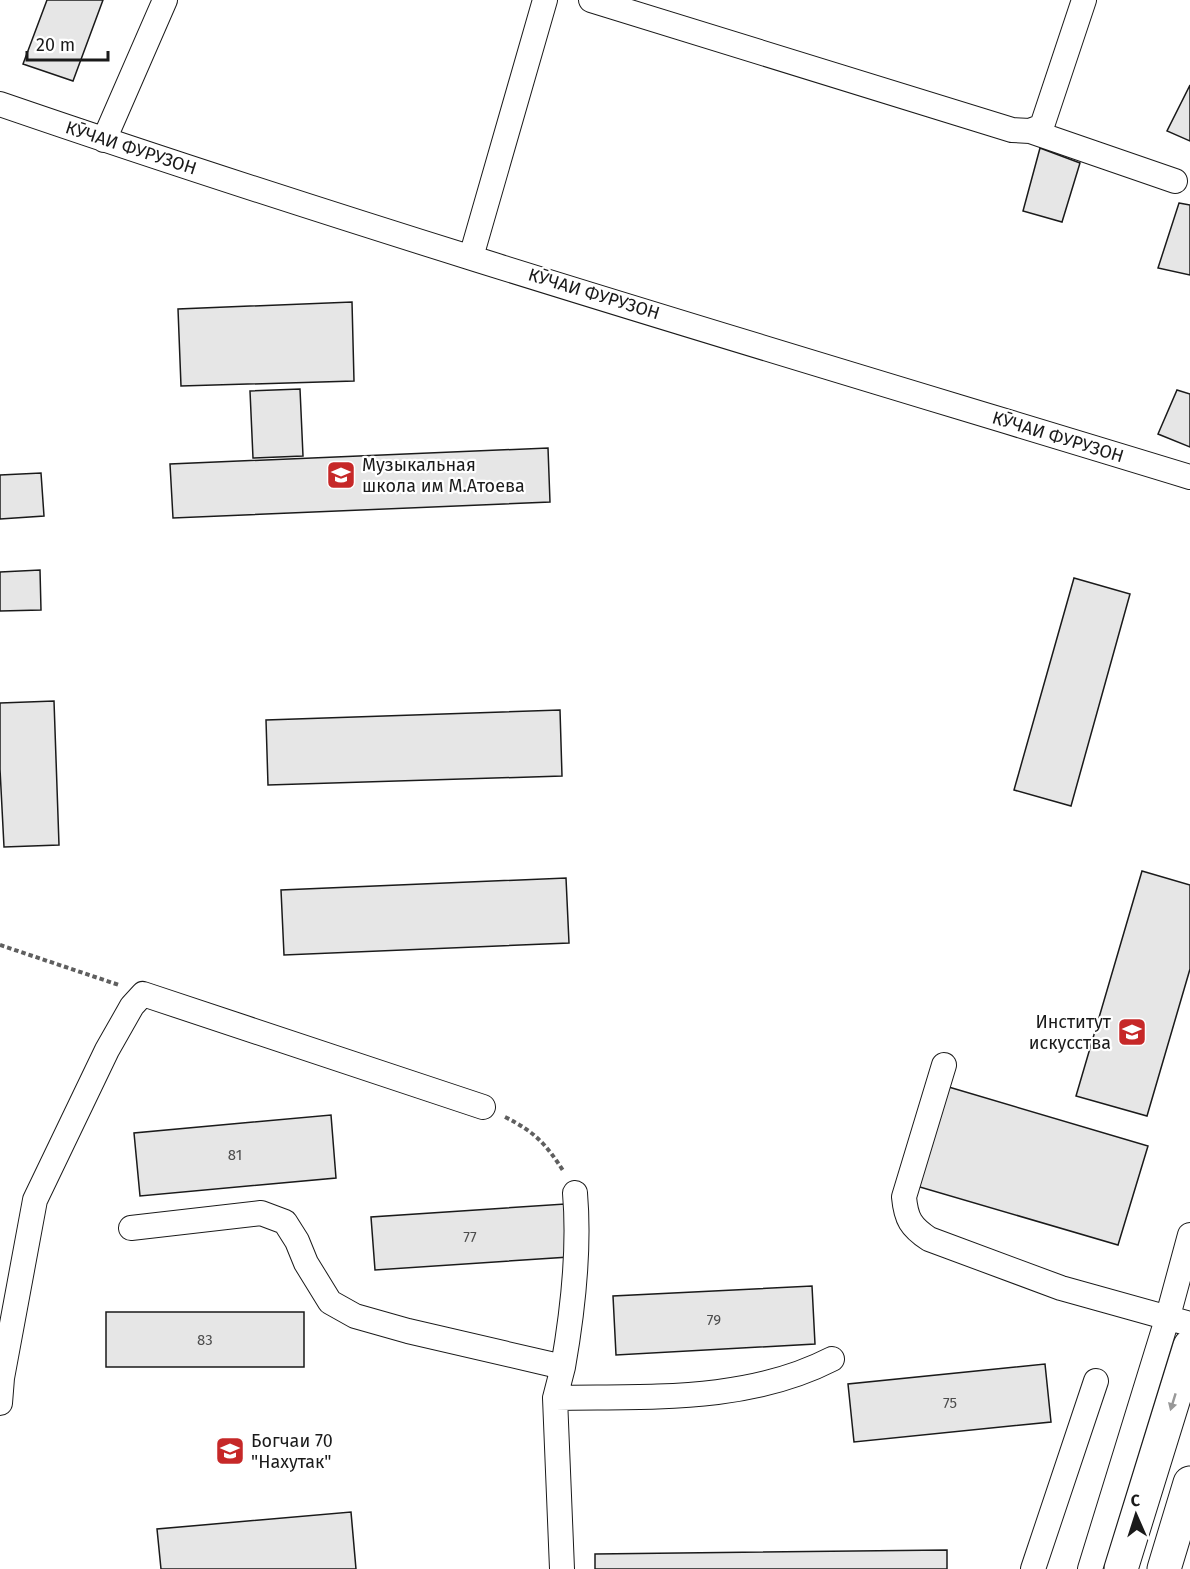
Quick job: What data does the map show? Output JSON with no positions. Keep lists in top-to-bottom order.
{
  "streets": {
    "street": ["КӮЧАИ ФУРУЗОН"]
  },
  "places": {
    "school or university": ["Музыкальная школа им М.Атоева", "Институт искусства", "Богчаи 70 \"Нахутак\""]
  },
  "house_numbers": [
    "81",
    "77",
    "79",
    "83",
    "75"
  ],
  "scale_bar": "20 m",
  "north": "top"
}
